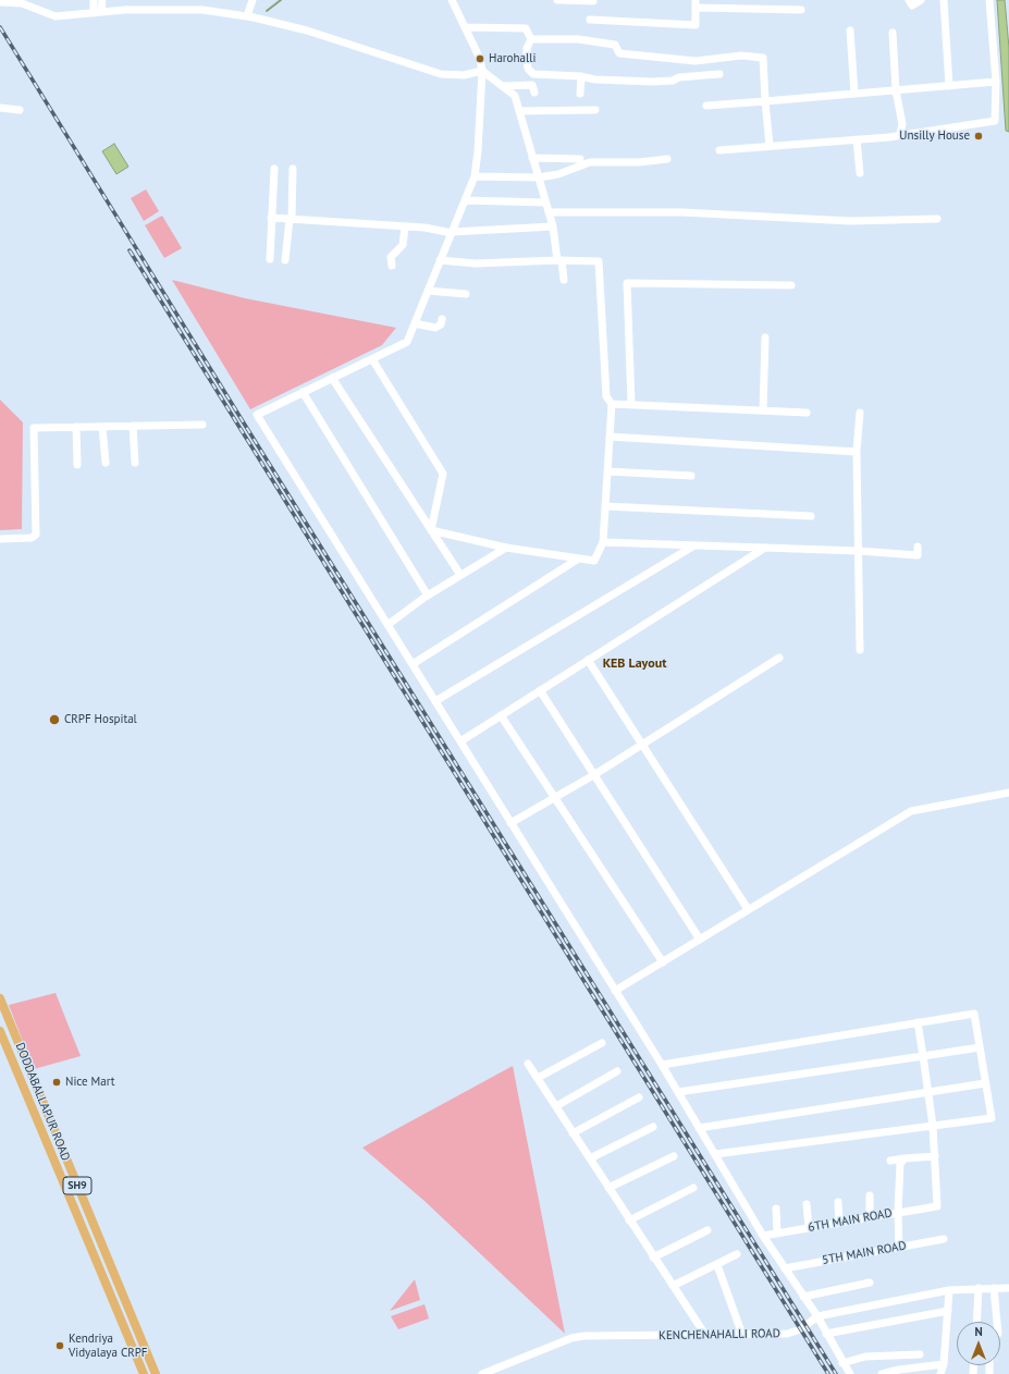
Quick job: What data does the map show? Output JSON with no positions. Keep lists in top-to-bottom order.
{
  "streets": {
    "main road": ["DODDABALLAPUR ROAD", "SH9"],
    "street": ["6TH MAIN ROAD", "5TH MAIN ROAD", "KENCHENAHALLI ROAD"]
  },
  "districts": ["KEB Layout"],
  "places": [
    "Harohalli",
    "Unsilly House",
    "CRPF Hospital",
    "Nice Mart",
    "Kendriya Vidyalaya CRPF"
  ],
  "north": "top"
}
